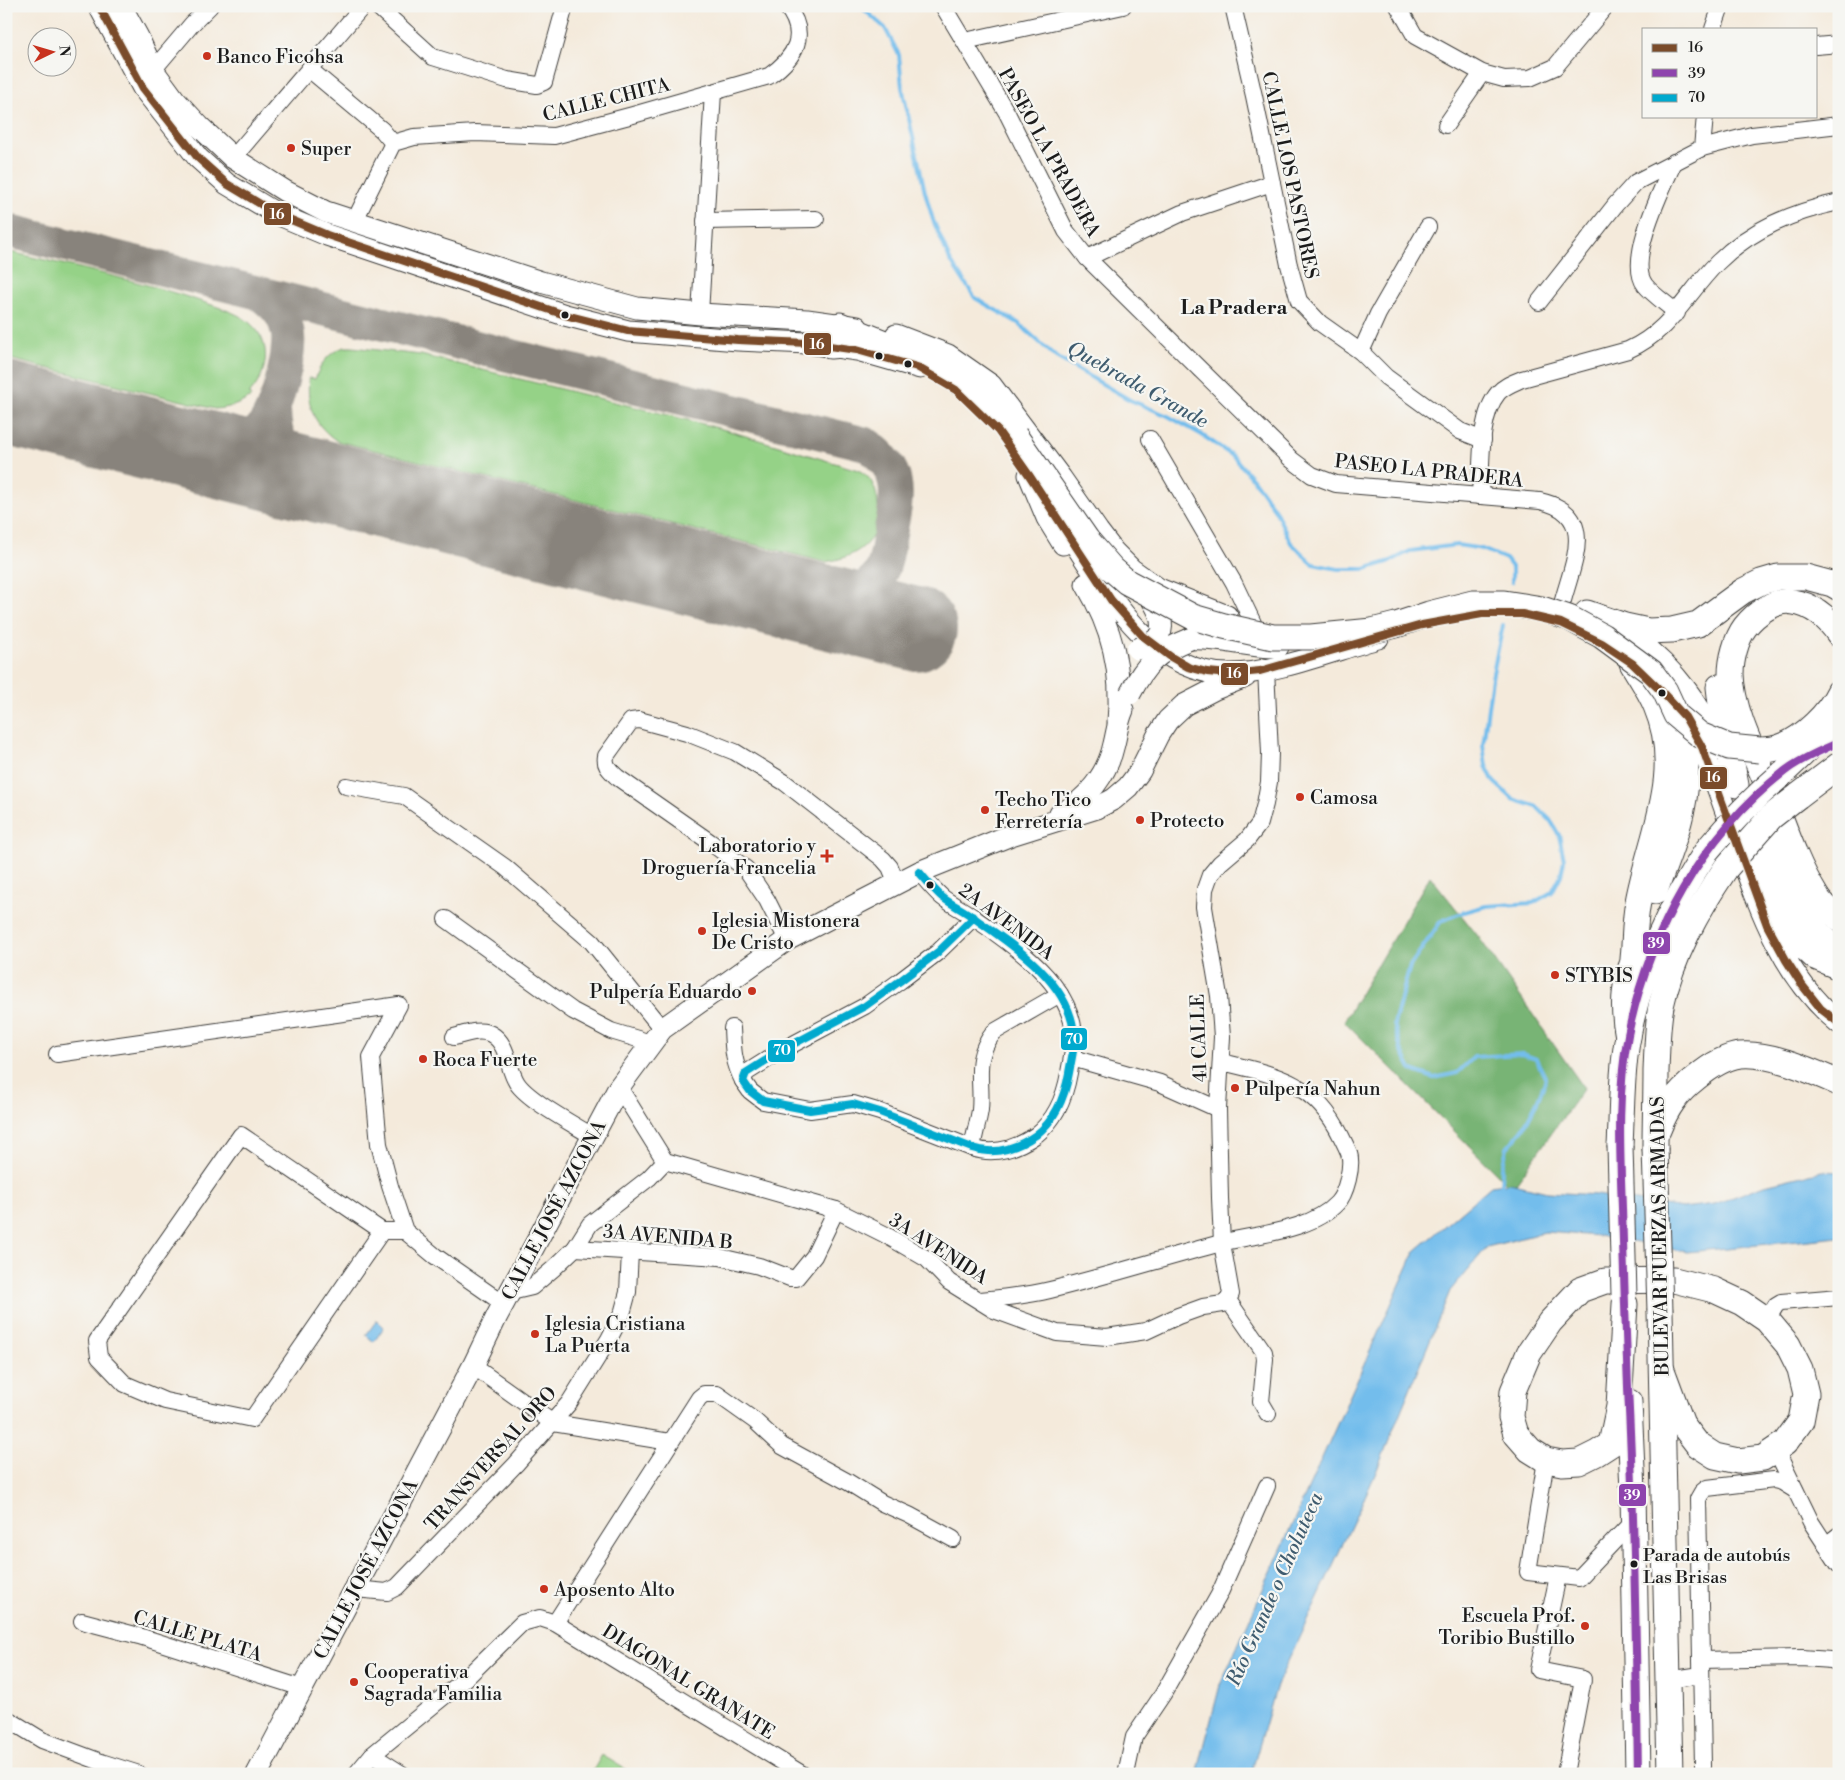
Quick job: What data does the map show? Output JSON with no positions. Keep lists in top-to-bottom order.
{
  "streets": {
    "highway": ["BULEVAR FUERZAS ARMADAS"],
    "main road": ["CALLE JOSÉ AZCONA"],
    "street": [
      "CALLE CHITA",
      "PASEO LA PRADERA",
      "CALLE LOS PASTORES",
      "2A AVENIDA",
      "41 CALLE",
      "3A AVENIDA B",
      "3A AVENIDA",
      "TRANSVERSAL ORO",
      "CALLE PLATA",
      "DIAGONAL GRANATE"
    ]
  },
  "crossings": [
    ["2A AVENIDA", "CALLE JOSÉ AZCONA"],
    ["41 CALLE", "CALLE JOSÉ AZCONA"],
    ["41 CALLE", "3A AVENIDA"],
    ["CALLE JOSÉ AZCONA", "TRANSVERSAL ORO"],
    ["CALLE JOSÉ AZCONA", "CALLE PLATA"],
    ["3A AVENIDA B", "3A AVENIDA"],
    ["3A AVENIDA B", "TRANSVERSAL ORO"]
  ],
  "districts": ["La Pradera"],
  "water": ["Quebrada Grande", "Río Grande o Choluteca"],
  "places": {
    "other": [
      "Banco Ficohsa",
      "Super",
      "Camosa",
      "Techo Tico Ferretería",
      "Protecto",
      "Iglesia Mistonera De Cristo",
      "STYBIS",
      "Pulpería Eduardo",
      "Roca Fuerte",
      "Pulpería Nahun",
      "Iglesia Cristiana La Puerta",
      "Parada de autobús Las Brisas",
      "Aposento Alto",
      "Escuela Prof. Toribio Bustillo",
      "Cooperativa Sagrada Familia"
    ],
    "health": ["Laboratorio y Droguería Francelia"]
  },
  "lines": ["transit line 16", "transit line 39", "transit line 70"],
  "legend": ["16", "39", "70"],
  "north": "right"
}
